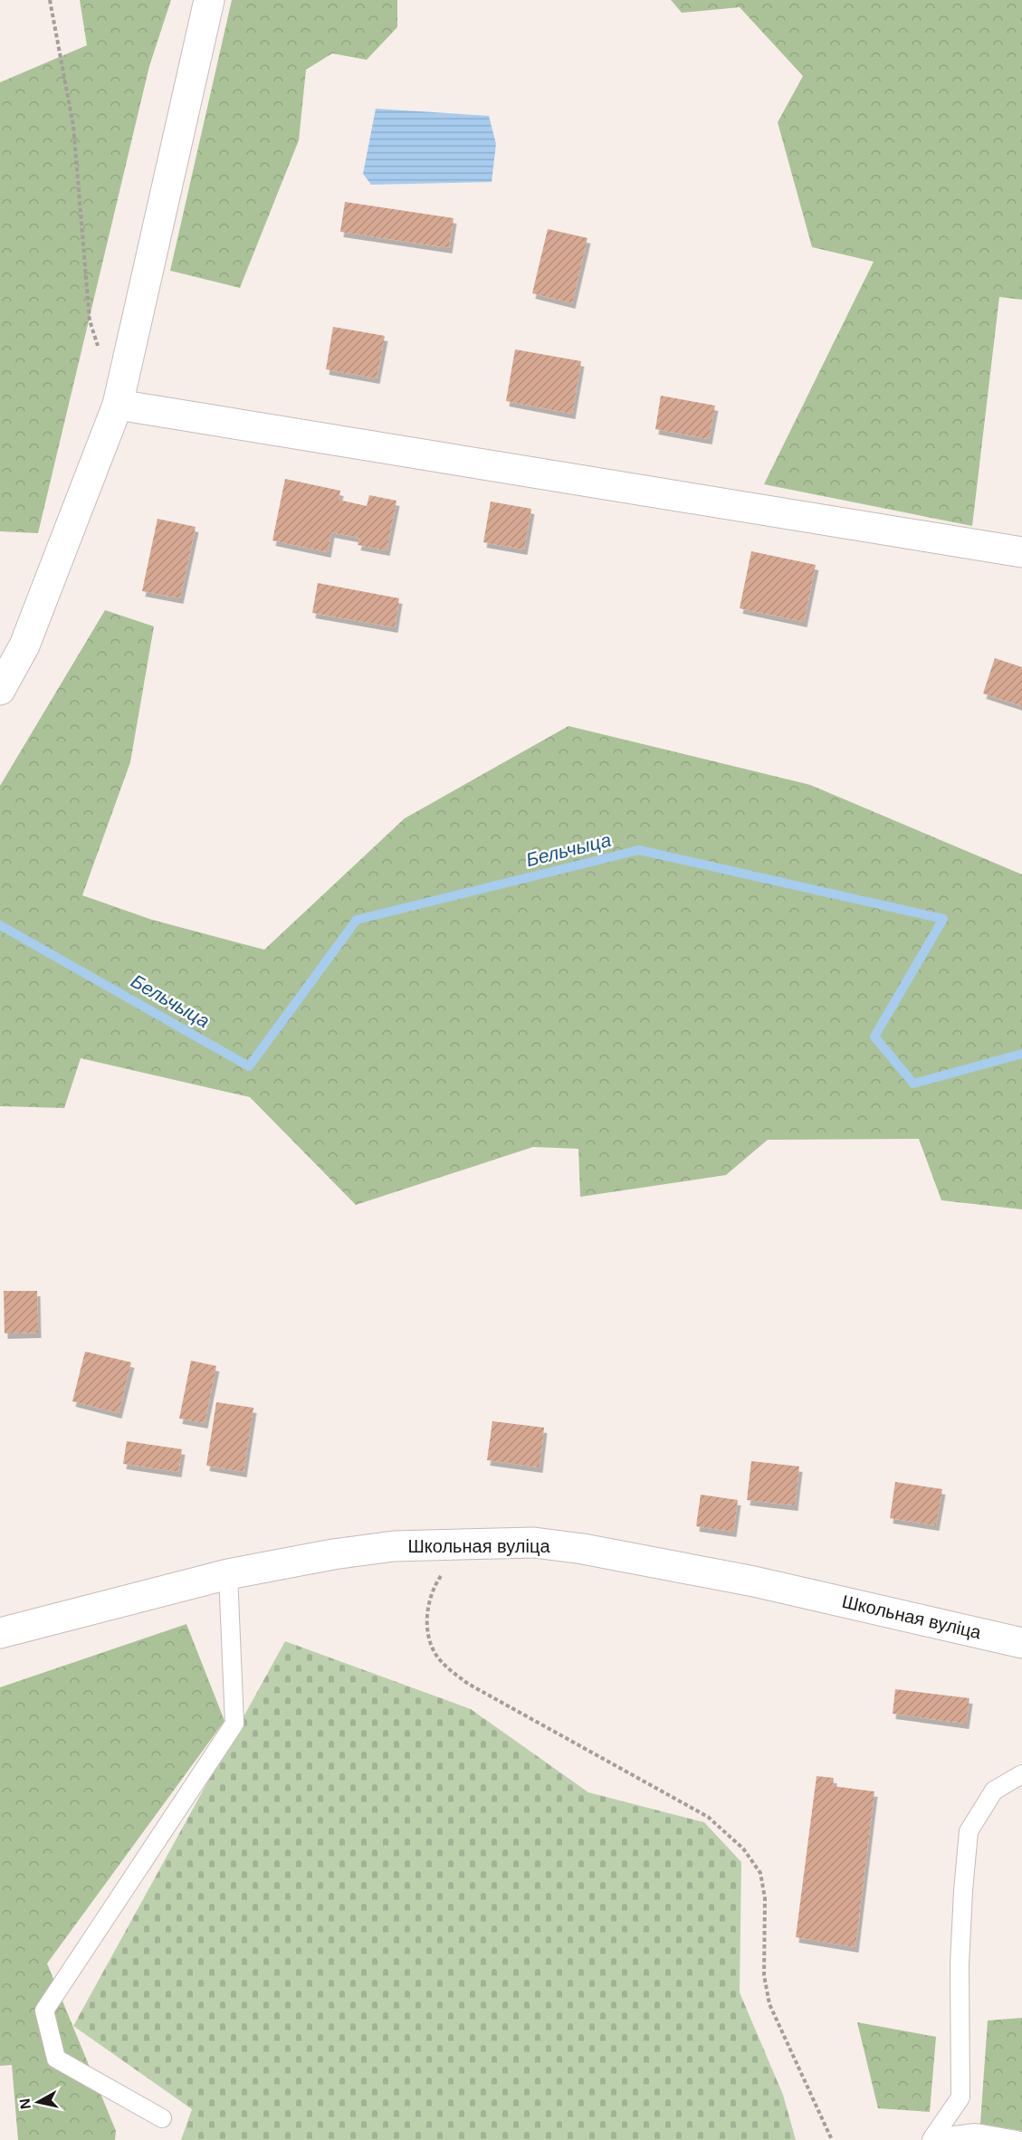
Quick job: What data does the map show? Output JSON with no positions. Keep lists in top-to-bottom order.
{
  "streets": {
    "street": ["Школьная вуліца"]
  },
  "water": ["Бельчыца"],
  "north": "left"
}
